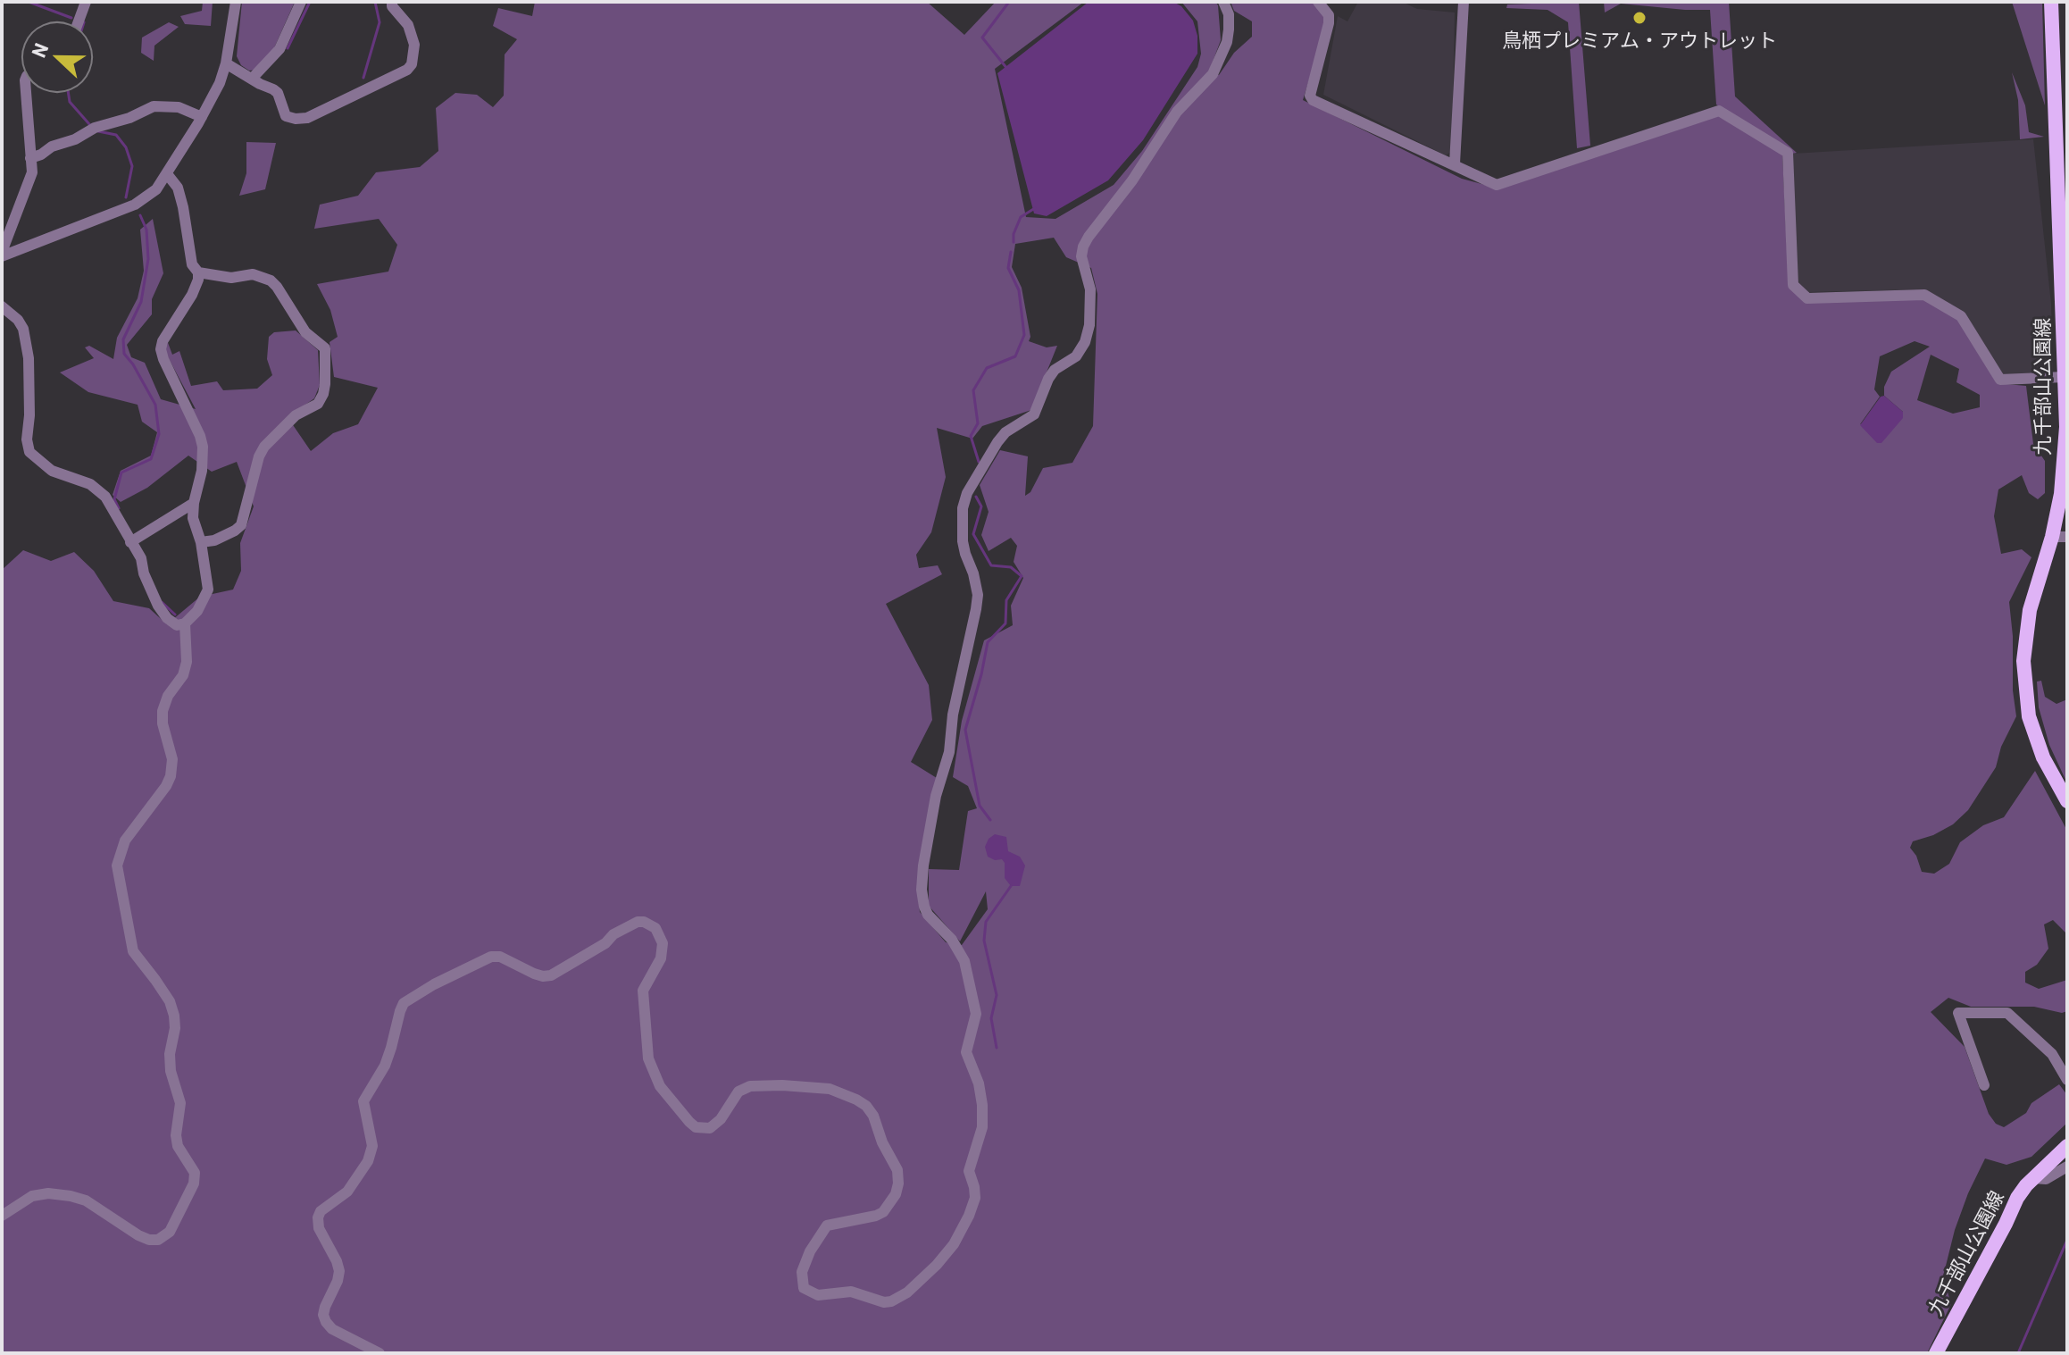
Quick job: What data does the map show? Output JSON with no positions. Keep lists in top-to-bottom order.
{
  "streets": {
    "main road": ["九千部山公園線"]
  },
  "places": ["鳥栖プレミアム・アウトレット"],
  "north": "left"
}
